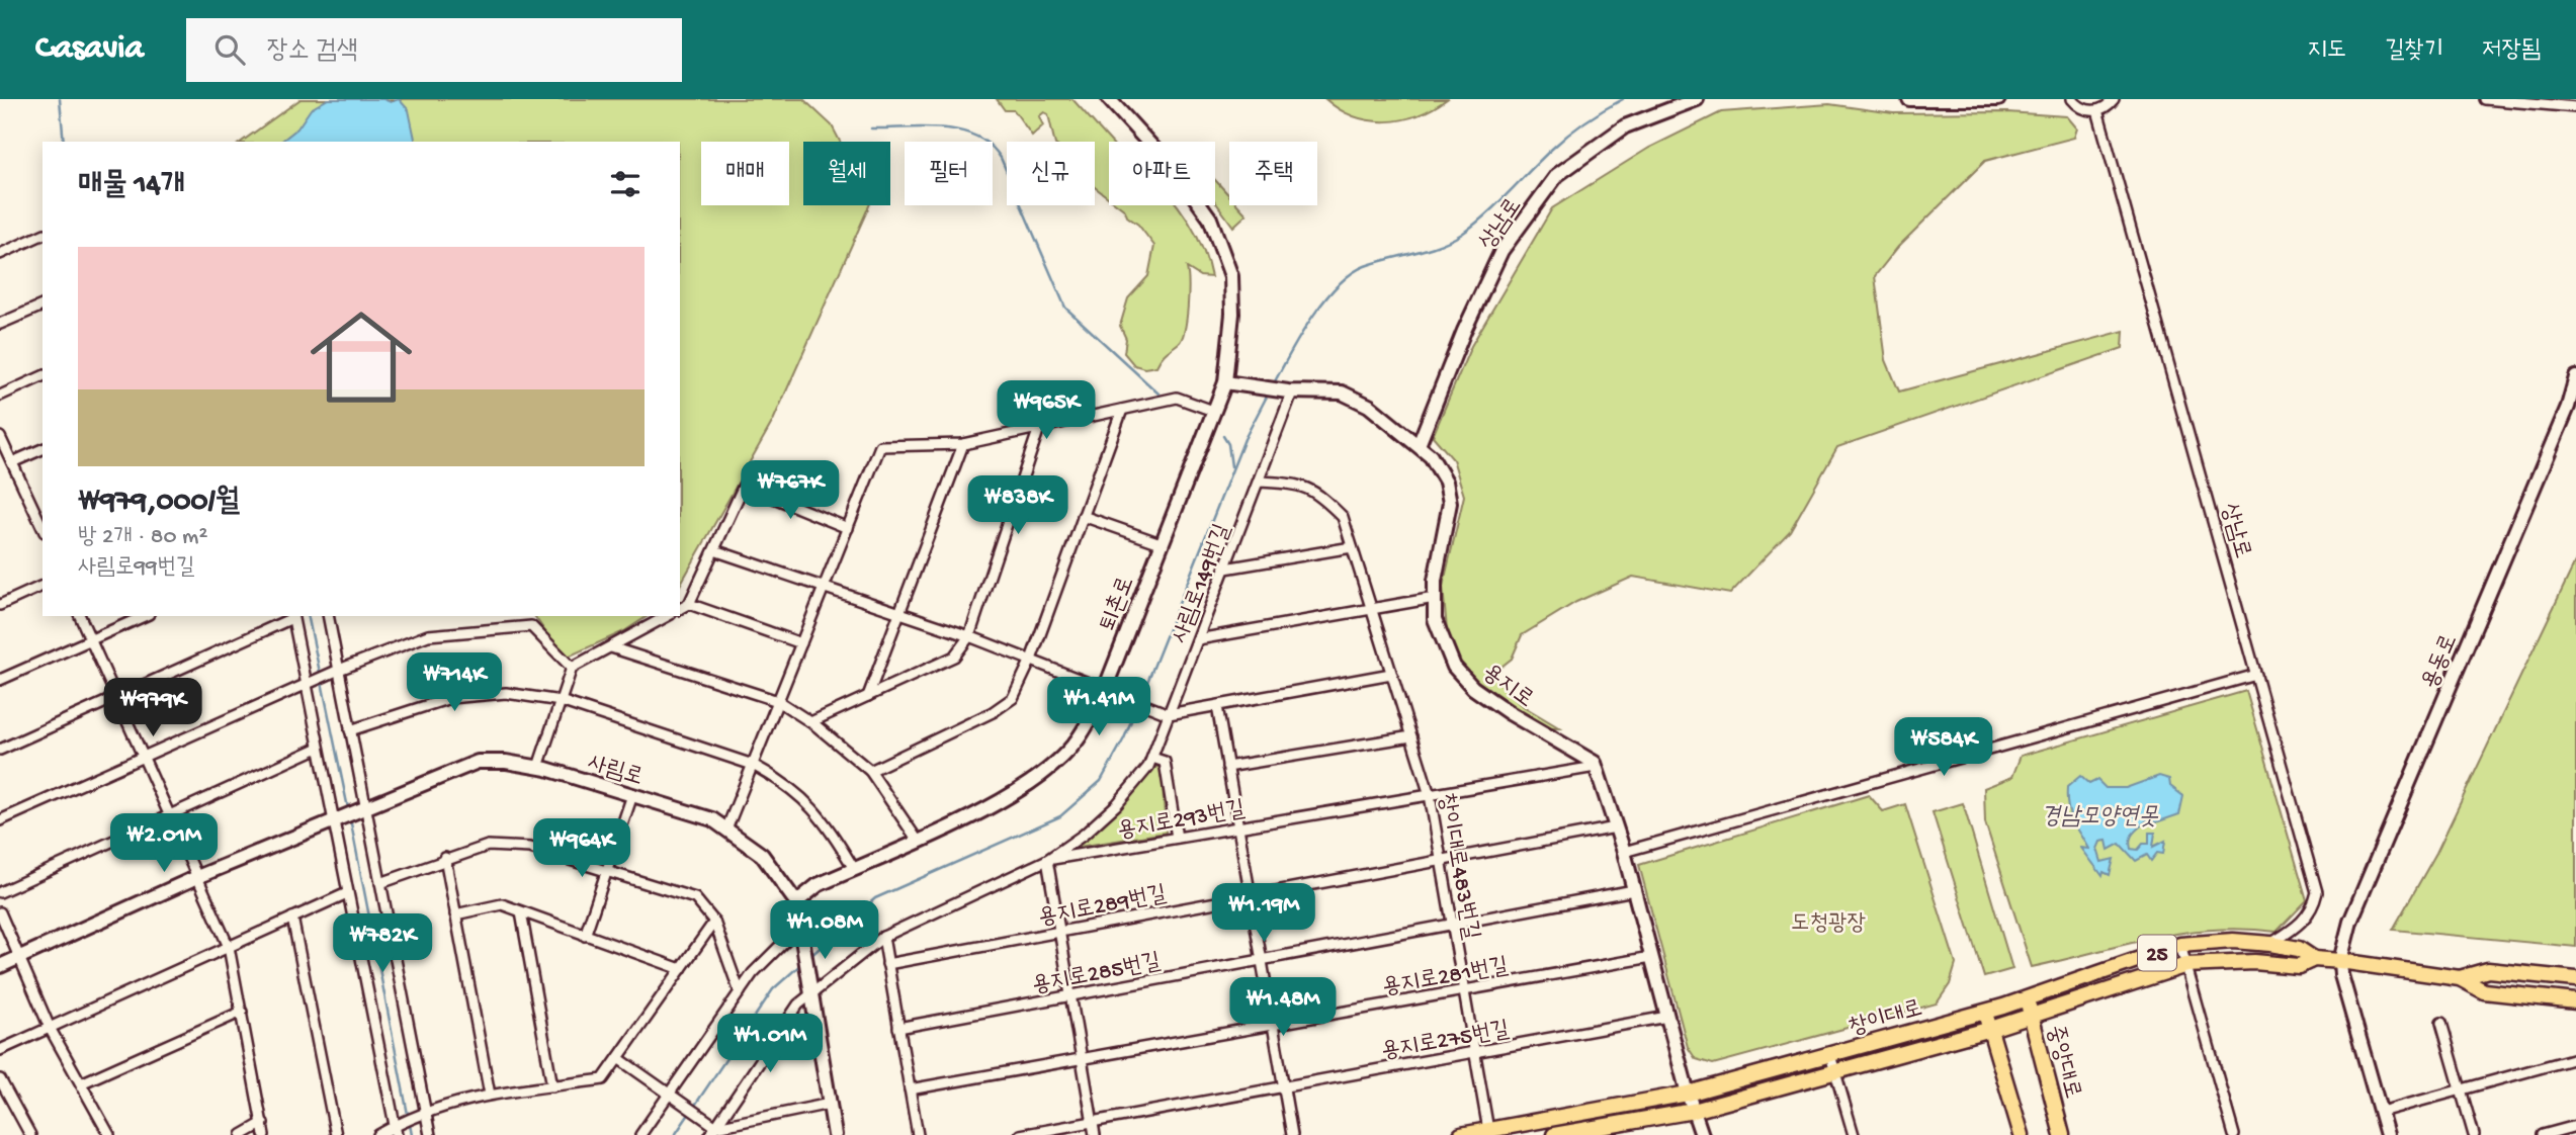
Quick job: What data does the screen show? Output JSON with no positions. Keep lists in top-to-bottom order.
{
  "streets": {
    "main road": ["25", "창이대로", "중앙대로"],
    "street": [
      "상남로",
      "사림로149번길",
      "퇴촌로",
      "용동로",
      "용지로",
      "사림로",
      "용지로293번길",
      "창이대로483번길",
      "용지로289번길",
      "용지로285번길",
      "용지로281번길",
      "용지로275번길"
    ]
  },
  "crossings": [
    ["상남로", "용지로"],
    ["상남로", "창이대로"],
    ["사림로149번길", "용지로"],
    ["사림로149번길", "사림로"],
    ["사림로149번길", "용지로293번길"],
    ["사림로149번길", "창이대로483번길"],
    ["퇴촌로", "용지로"],
    ["퇴촌로", "사림로"],
    ["용동로", "창이대로"],
    ["용지로", "용지로293번길"],
    ["용지로293번길", "창이대로483번길"],
    ["창이대로483번길", "용지로289번길"],
    ["창이대로483번길", "용지로285번길"],
    ["창이대로483번길", "용지로281번길"],
    ["창이대로483번길", "창이대로"],
    ["창이대로483번길", "용지로275번길"],
    ["창이대로", "중앙대로"]
  ],
  "water": ["경남모양연못"],
  "parks": ["도청광장"],
  "page": {
    "header": "Casavia",
    "search": "장소 검색",
    "nav": ["지도", "길찾기", "저장됨"],
    "chip": [
      "매매",
      "월세",
      "필터",
      "신규",
      "아파트",
      "주택"
    ],
    "heading": "매물 14개",
    "list": [
      {
        "name": "₩979,000/월",
        "note": "방 2개 · 80 m² · 사림로99번길"
      }
    ],
    "price": [
      "₩965K",
      "₩767K",
      "₩838K",
      "₩714K",
      "₩1.41M",
      "₩979K",
      "₩584K",
      "₩2.01M",
      "₩964K",
      "₩1.19M",
      "₩1.08M",
      "₩782K",
      "₩1.48M",
      "₩1.01M"
    ]
  }
}
